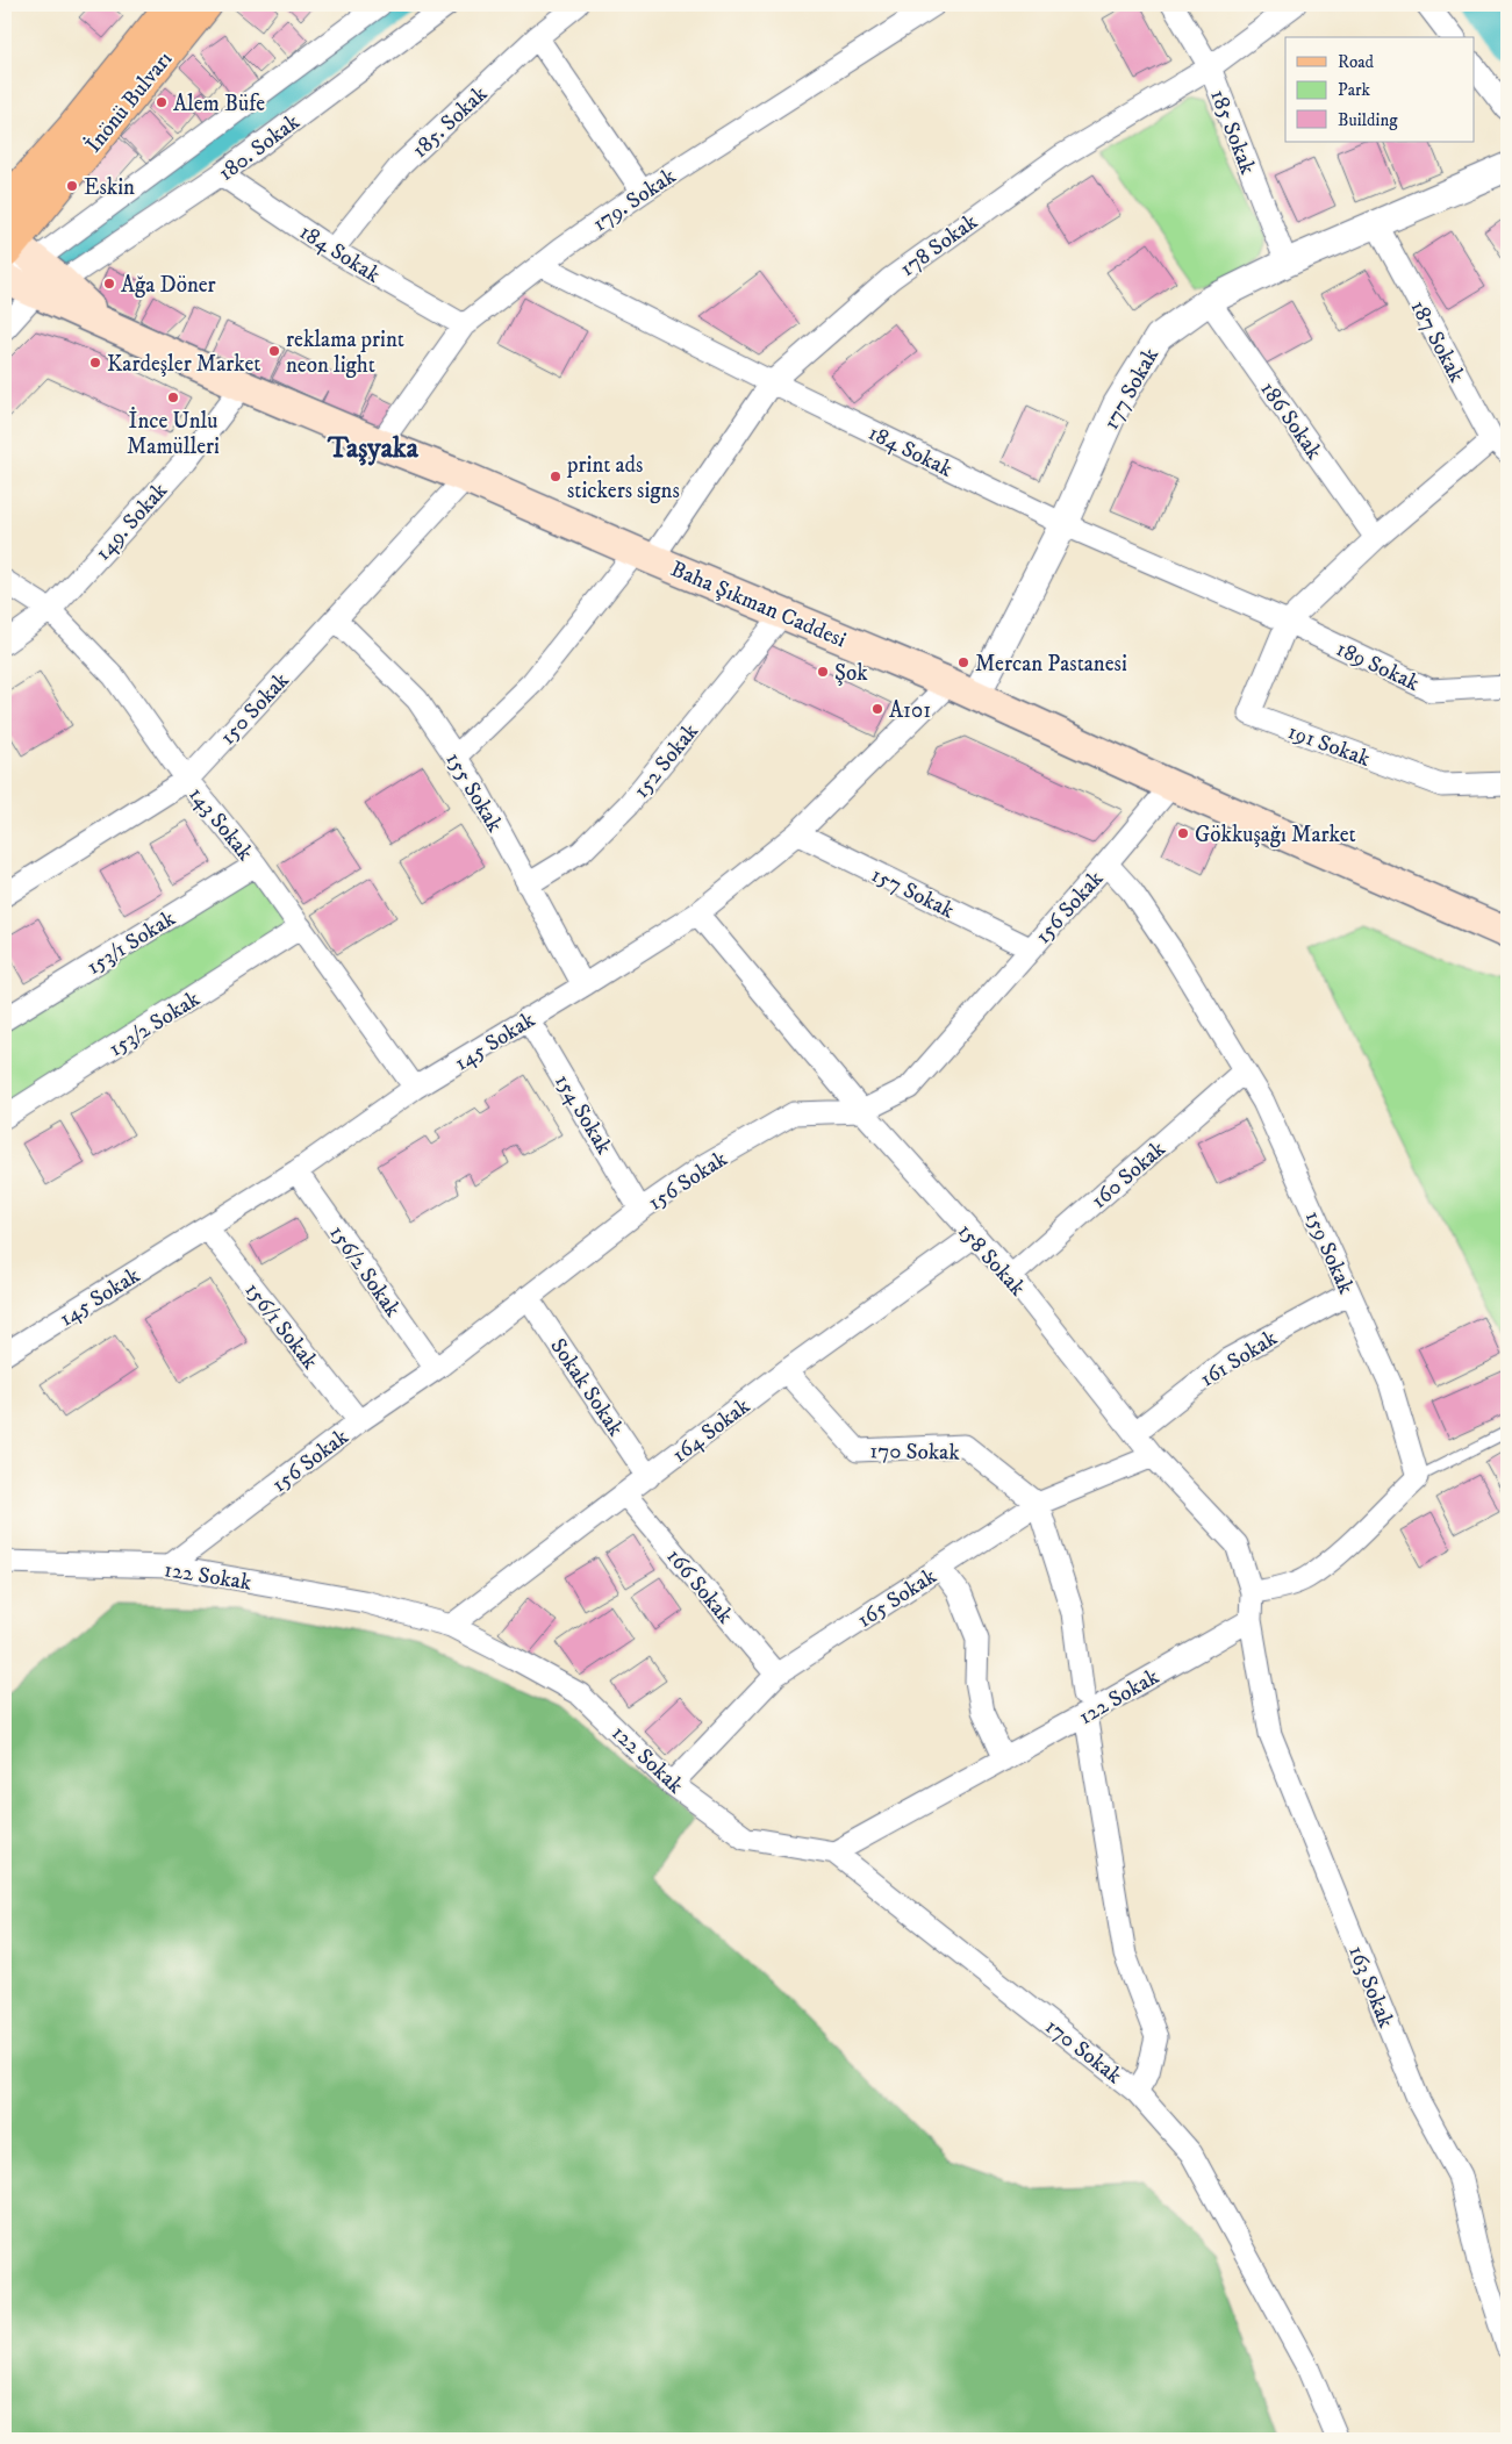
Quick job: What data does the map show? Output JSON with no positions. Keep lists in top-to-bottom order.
{
  "streets": {
    "main road": ["İnönü Bulvarı", "Baha Şıkman Caddesi"],
    "street": [
      "185. Sokak",
      "185 Sokak",
      "180. Sokak",
      "179. Sokak",
      "178 Sokak",
      "184 Sokak",
      "187 Sokak",
      "177 Sokak",
      "186 Sokak",
      "149. Sokak",
      "189 Sokak",
      "150 Sokak",
      "191 Sokak",
      "152 Sokak",
      "155 Sokak",
      "143 Sokak",
      "157 Sokak",
      "156 Sokak",
      "153/1 Sokak",
      "153/2 Sokak",
      "145 Sokak",
      "154 Sokak",
      "160 Sokak",
      "159 Sokak",
      "158 Sokak",
      "156/2 Sokak",
      "156/1 Sokak",
      "161 Sokak",
      "Sokak Sokak",
      "164 Sokak",
      "170 Sokak",
      "122 Sokak",
      "166 Sokak",
      "165 Sokak",
      "163 Sokak"
    ]
  },
  "crossings": [
    ["İnönü Bulvarı", "Baha Şıkman Caddesi"],
    ["185. Sokak", "184 Sokak"],
    ["185 Sokak", "178 Sokak"],
    ["185 Sokak", "177 Sokak"],
    ["180. Sokak", "184 Sokak"],
    ["180. Sokak", "Baha Şıkman Caddesi"],
    ["179. Sokak", "184 Sokak"],
    ["179. Sokak", "Baha Şıkman Caddesi"],
    ["178 Sokak", "184 Sokak"],
    ["178 Sokak", "Baha Şıkman Caddesi"],
    ["178 Sokak", "155 Sokak"],
    ["184 Sokak", "177 Sokak"],
    ["184 Sokak", "189 Sokak"],
    ["184 Sokak", "191 Sokak"],
    ["187 Sokak", "177 Sokak"],
    ["177 Sokak", "186 Sokak"],
    ["177 Sokak", "Baha Şıkman Caddesi"],
    ["149. Sokak", "Baha Şıkman Caddesi"],
    ["149. Sokak", "143 Sokak"],
    ["Baha Şıkman Caddesi", "150 Sokak"],
    ["Baha Şıkman Caddesi", "152 Sokak"],
    ["Baha Şıkman Caddesi", "156 Sokak"],
    ["Baha Şıkman Caddesi", "145 Sokak"],
    ["189 Sokak", "191 Sokak"],
    ["150 Sokak", "155 Sokak"],
    ["150 Sokak", "143 Sokak"],
    ["152 Sokak", "155 Sokak"],
    ["155 Sokak", "145 Sokak"],
    ["143 Sokak", "153/1 Sokak"],
    ["143 Sokak", "153/2 Sokak"],
    ["143 Sokak", "145 Sokak"],
    ["157 Sokak", "156 Sokak"],
    ["157 Sokak", "145 Sokak"],
    ["156 Sokak", "154 Sokak"],
    ["156 Sokak", "159 Sokak"],
    ["156 Sokak", "158 Sokak"],
    ["156 Sokak", "156/2 Sokak"],
    ["156 Sokak", "156/1 Sokak"],
    ["156 Sokak", "Sokak Sokak"],
    ["156 Sokak", "122 Sokak"],
    ["145 Sokak", "154 Sokak"],
    ["145 Sokak", "158 Sokak"],
    ["145 Sokak", "156/2 Sokak"],
    ["145 Sokak", "156/1 Sokak"],
    ["160 Sokak", "159 Sokak"],
    ["160 Sokak", "158 Sokak"],
    ["159 Sokak", "161 Sokak"],
    ["158 Sokak", "161 Sokak"],
    ["158 Sokak", "164 Sokak"],
    ["158 Sokak", "122 Sokak"],
    ["158 Sokak", "165 Sokak"],
    ["158 Sokak", "163 Sokak"],
    ["Sokak Sokak", "164 Sokak"],
    ["164 Sokak", "170 Sokak"],
    ["164 Sokak", "122 Sokak"],
    ["164 Sokak", "166 Sokak"],
    ["170 Sokak", "122 Sokak"],
    ["170 Sokak", "165 Sokak"],
    ["122 Sokak", "165 Sokak"],
    ["122 Sokak", "163 Sokak"],
    ["166 Sokak", "165 Sokak"]
  ],
  "districts": ["Taşyaka"],
  "places": [
    "Alem Büfe",
    "Eskin",
    "Ağa Döner",
    "reklama print neon light",
    "Kardeşler Market",
    "İnce Unlu Mamülleri",
    "print ads stickers signs",
    "Mercan Pastanesi",
    "Şok",
    "A101",
    "Gökkuşağı Market"
  ],
  "legend": ["Road", "Park", "Building"]
}
